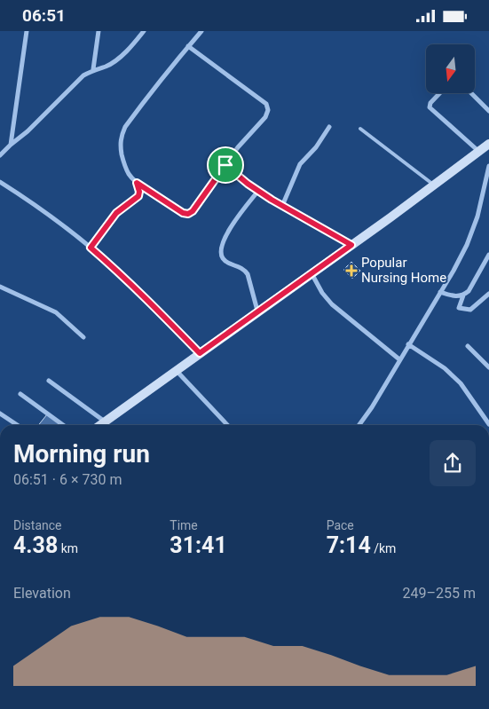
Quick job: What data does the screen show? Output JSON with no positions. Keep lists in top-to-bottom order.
{
  "places": {
    "health": ["Popular Nursing Home"]
  },
  "north": "bottom",
  "page": {
    "status": "06:51",
    "heading": ["Morning run", "06:51 · 6 × 730 m"],
    "stats": [
      ["Distance", "4.38 km"],
      ["Time", "31:41"],
      ["Pace", "7:14 /km"]
    ],
    "chart": ["Elevation", "249–255 m"]
  }
}
